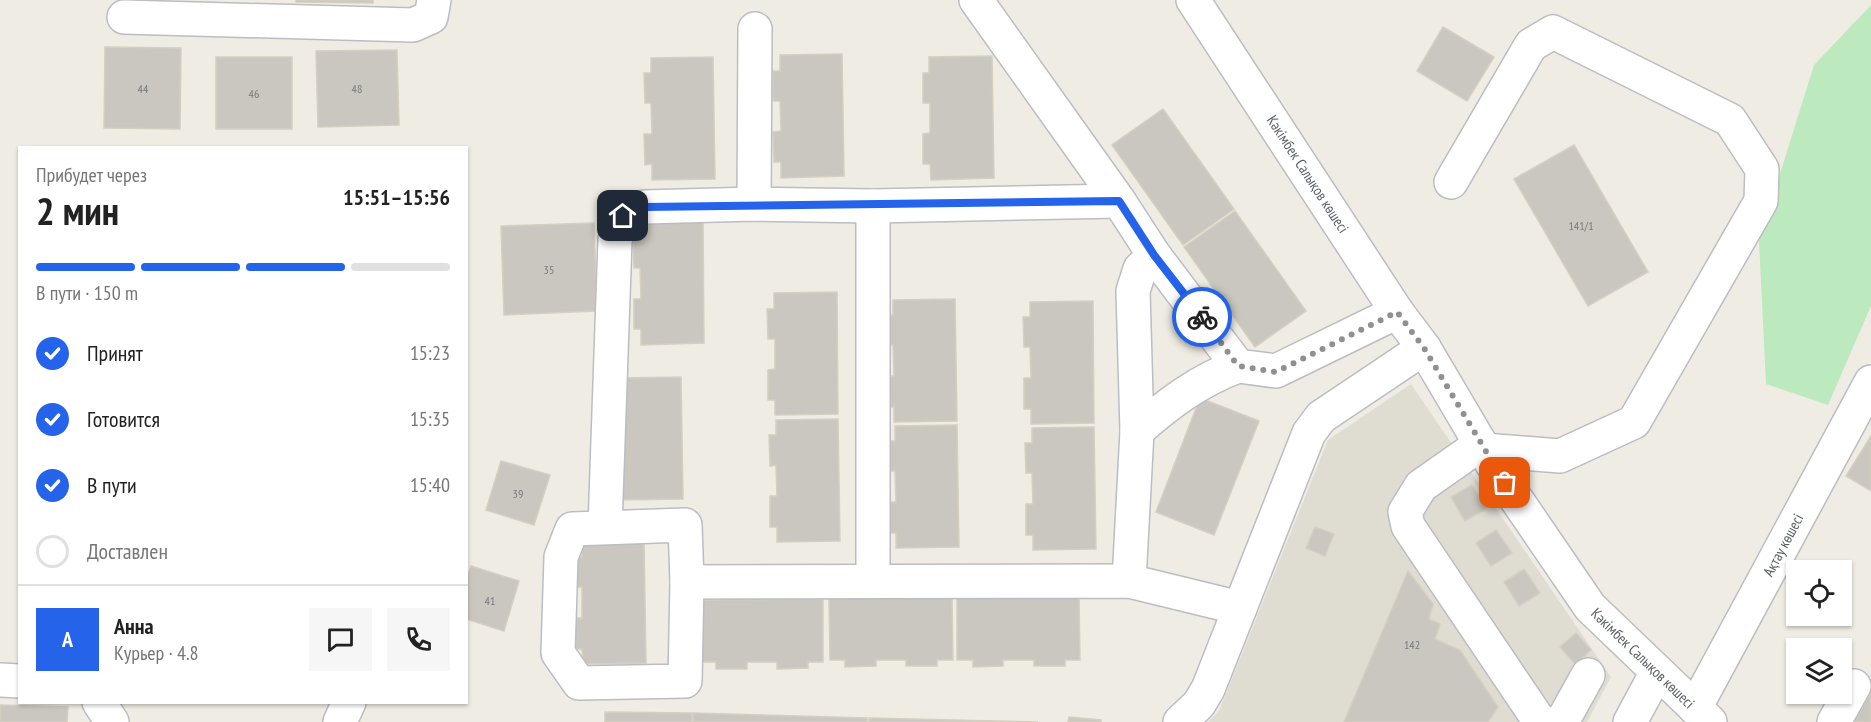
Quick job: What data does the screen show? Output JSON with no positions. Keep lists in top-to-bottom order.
{
  "streets": {
    "street": ["Кәкімбек Салықов көшесі", "Ақтау көшесі"]
  },
  "crossings": [
    ["Кәкімбек Салықов көшесі", "Ақтау көшесі"]
  ],
  "house_numbers": [
    "44",
    "48",
    "46",
    "141/1",
    "35",
    "39",
    "41",
    "142"
  ],
  "page": {
    "heading": ["2 мин", "Прибудет через", "15:51–15:56"],
    "panel": ["Анна", "Курьер · 4.8"],
    "bar": "В пути · 150 m",
    "list": [
      ["Принят", "15:23"],
      ["Готовится", "15:35"],
      ["В пути", "15:40"],
      "Доставлен"
    ],
    "round": "А"
  }
}
